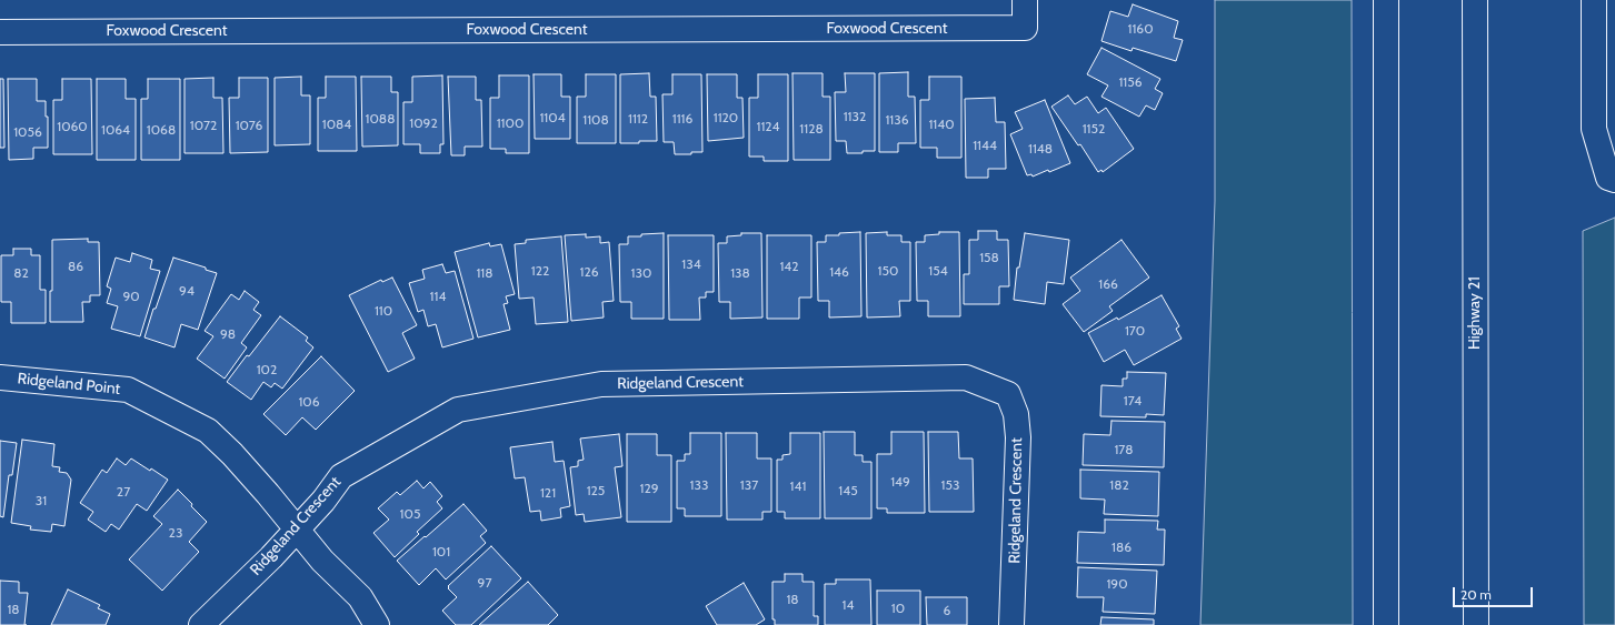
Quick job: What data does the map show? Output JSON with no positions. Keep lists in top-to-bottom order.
{
  "streets": {
    "street": [
      "Foxwood Crescent",
      "Highway 21",
      "Ridgeland Crescent",
      "Ridgeland Point"
    ]
  },
  "crossings": [
    ["Ridgeland Crescent", "Ridgeland Point"]
  ],
  "house_numbers": [
    "1160",
    "1156",
    "1132",
    "1104",
    "1120",
    "1088",
    "1112",
    "1116",
    "1108",
    "1136",
    "1092",
    "1100",
    "1084",
    "1140",
    "1072",
    "1076",
    "1060",
    "1124",
    "1128",
    "1152",
    "1064",
    "1068",
    "1056",
    "1144",
    "1148",
    "158",
    "134",
    "86",
    "142",
    "122",
    "150",
    "154",
    "126",
    "146",
    "82",
    "118",
    "130",
    "138",
    "166",
    "94",
    "90",
    "114",
    "110",
    "170",
    "98",
    "102",
    "174",
    "106",
    "178",
    "149",
    "133",
    "137",
    "153",
    "182",
    "141",
    "129",
    "125",
    "145",
    "27",
    "121",
    "31",
    "105",
    "23",
    "186",
    "101",
    "97",
    "190",
    "18",
    "14",
    "10",
    "18",
    "6"
  ],
  "scale_bar": "20 m"
}
